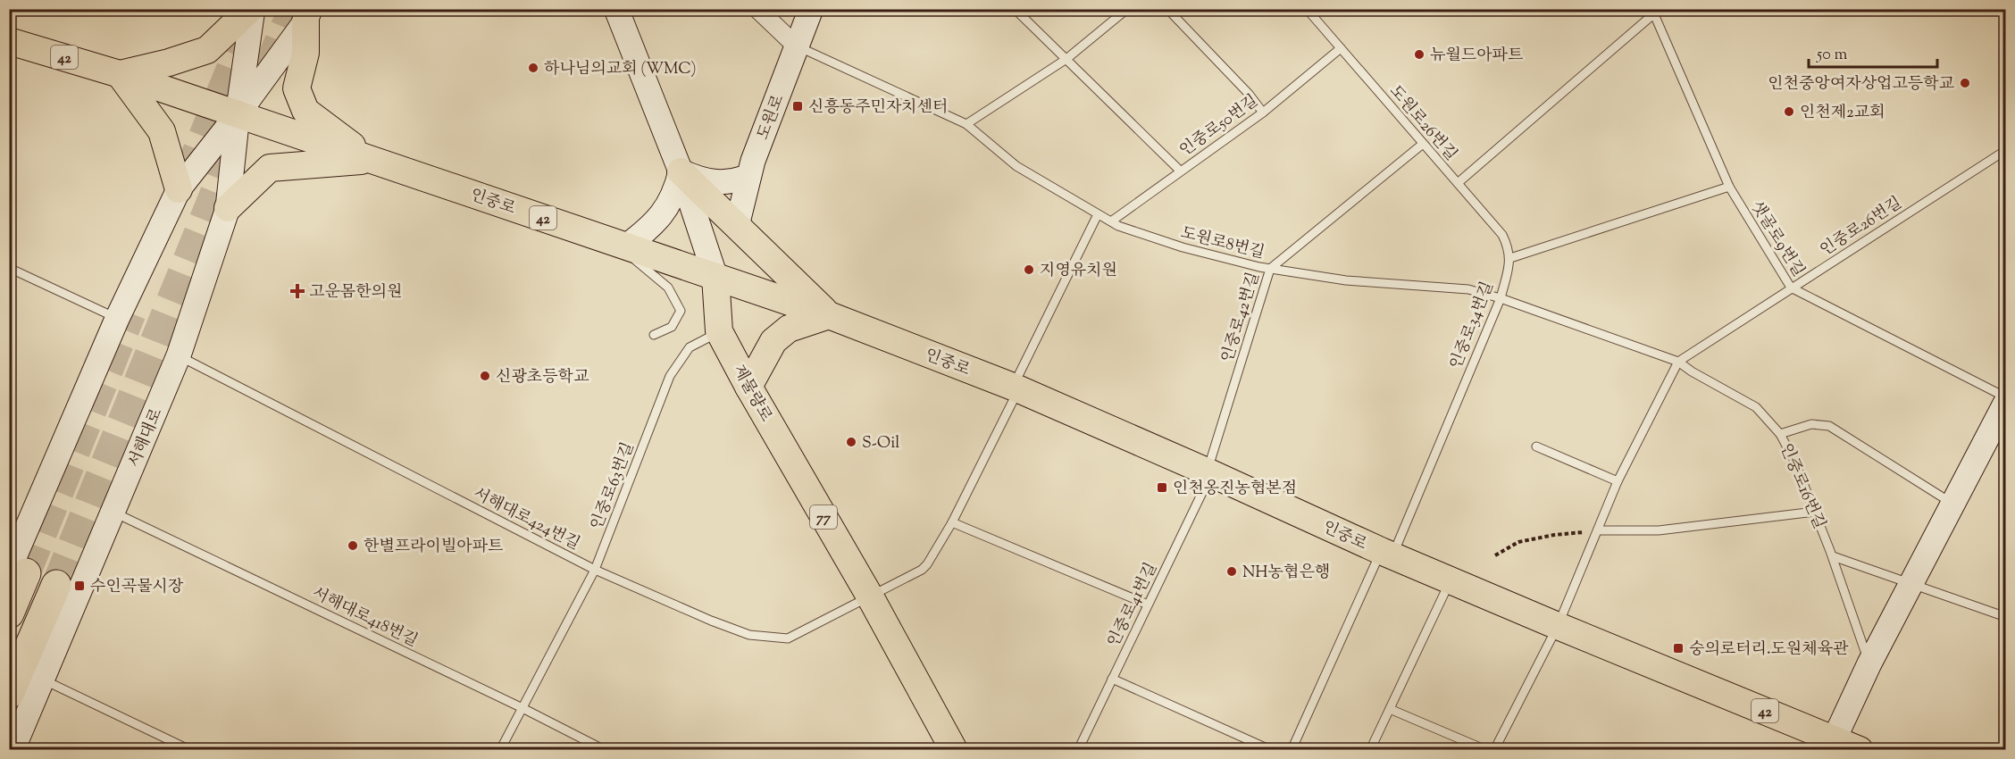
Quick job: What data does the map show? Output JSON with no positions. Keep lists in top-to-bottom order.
{
  "streets": {
    "main road": [
      "42",
      "도원로",
      "인중로",
      "제물량로",
      "서해대로",
      "77"
    ],
    "lane": [
      "도원로26번길",
      "인중로50번길",
      "인중로26번길",
      "샛골로9번길",
      "도원로8번길",
      "인중로42번길",
      "인중로34번길",
      "인중로63번길",
      "인중로16번길",
      "서해대로424번길",
      "인중로41번길",
      "서해대로418번길"
    ]
  },
  "crossings": [
    ["도원로", "도원로8번길"],
    ["도원로26번길", "인중로50번길"],
    ["도원로26번길", "인중로42번길"],
    ["도원로26번길", "인중로34번길"],
    ["인중로50번길", "도원로8번길"],
    ["인중로", "인중로26번길"],
    ["인중로", "인중로42번길"],
    ["인중로", "인중로34번길"],
    ["인중로", "제물량로"],
    ["인중로", "서해대로"],
    ["인중로", "서해대로424번길"],
    ["인중로", "인중로41번길"],
    ["인중로26번길", "샛골로9번길"],
    ["인중로26번길", "도원로8번길"],
    ["도원로8번길", "인중로42번길"],
    ["도원로8번길", "인중로34번길"],
    ["인중로42번길", "인중로41번길"],
    ["제물량로", "인중로63번길"],
    ["제물량로", "서해대로424번길"],
    ["서해대로", "서해대로424번길"],
    ["서해대로", "서해대로418번길"],
    ["인중로63번길", "서해대로424번길"],
    ["인중로63번길", "서해대로418번길"]
  ],
  "places": {
    "other": [
      "뉴월드아파트",
      "하나님의교회 (WMC)",
      "인천중앙여자상업고등학교",
      "인천제2교회",
      "지영유치원",
      "신광초등학교",
      "S-Oil",
      "한별프라이빌아파트",
      "NH농협은행"
    ],
    "transit": [
      "신흥동주민자치센터",
      "인천옹진농협본점",
      "수인곡물시장",
      "숭의로터리.도원체육관"
    ],
    "health": ["고운몸한의원"]
  },
  "scale_bar": "50 m"
}
